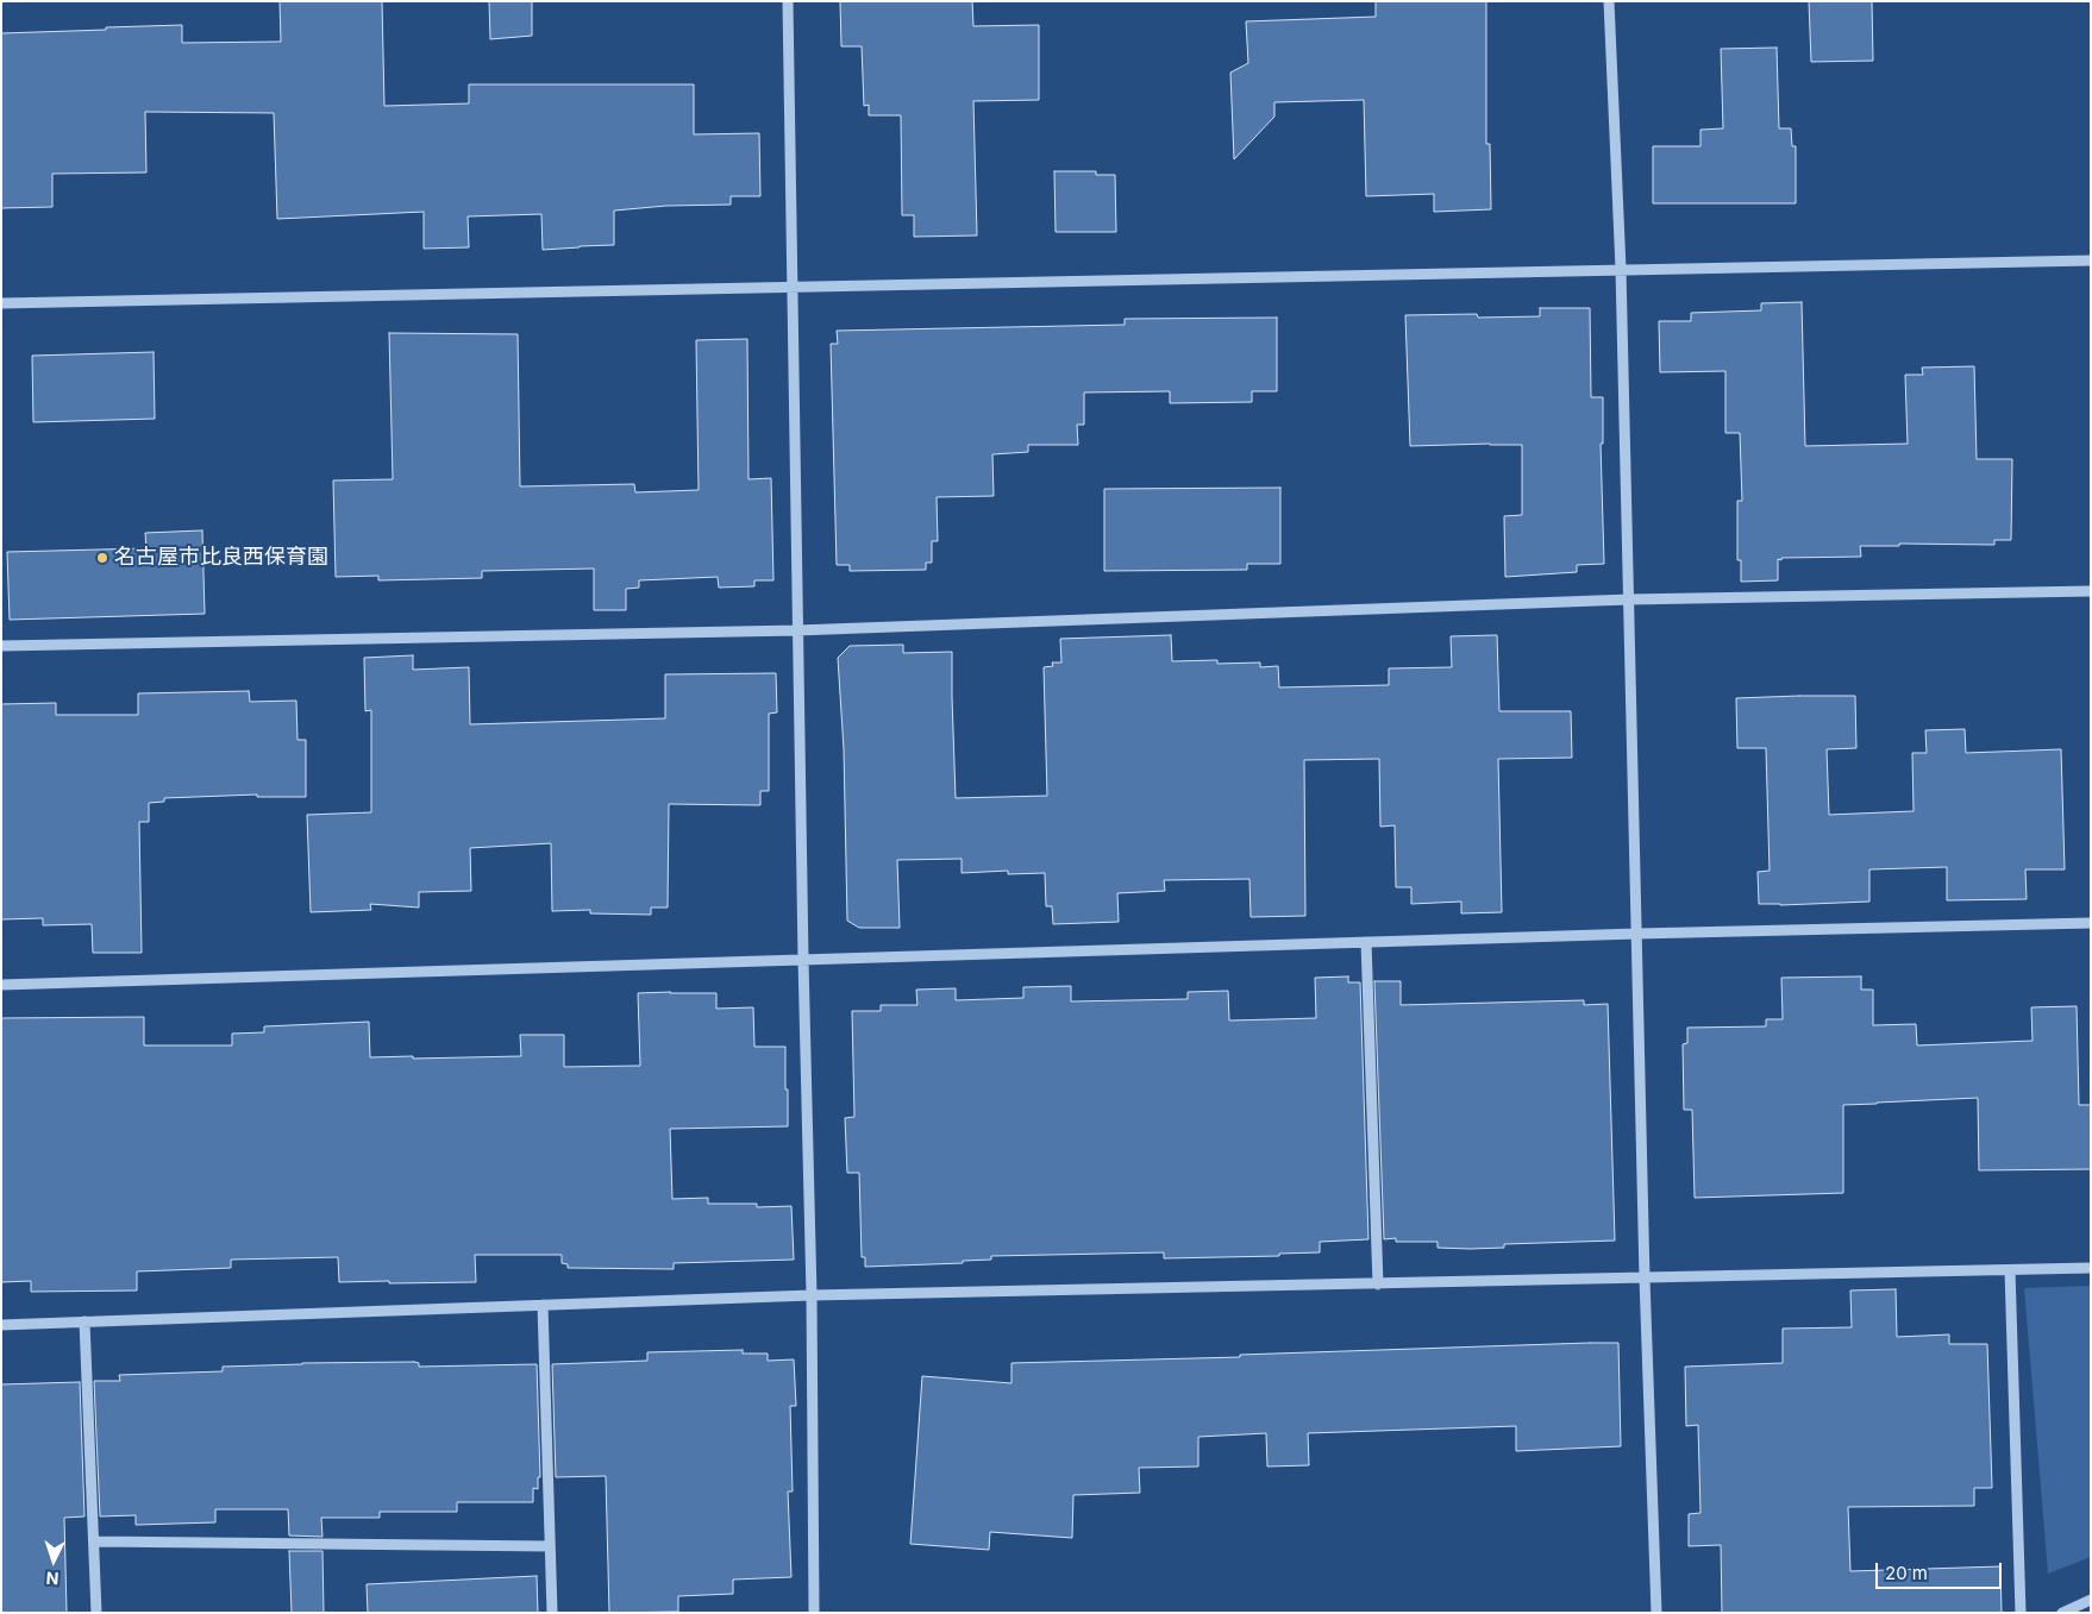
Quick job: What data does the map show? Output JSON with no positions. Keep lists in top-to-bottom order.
{
  "places": ["名古屋市比良西保育園"],
  "scale_bar": "20 m",
  "north": "bottom"
}
